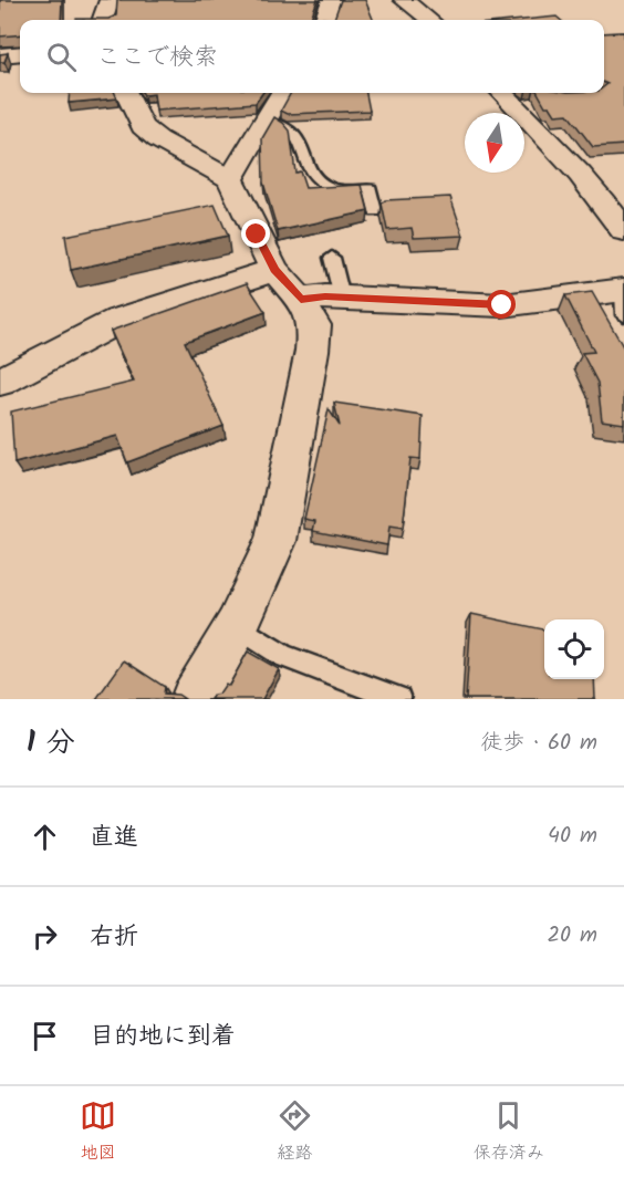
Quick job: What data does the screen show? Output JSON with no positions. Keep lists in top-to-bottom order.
{
  "north": "bottom",
  "page": {
    "search": "ここで検索",
    "heading": ["1 分", "徒歩 · 60 m"],
    "list": [
      ["直進", "40 m"],
      ["右折", "20 m"],
      "目的地に到着"
    ],
    "nav": ["地図", "経路", "保存済み"]
  }
}
